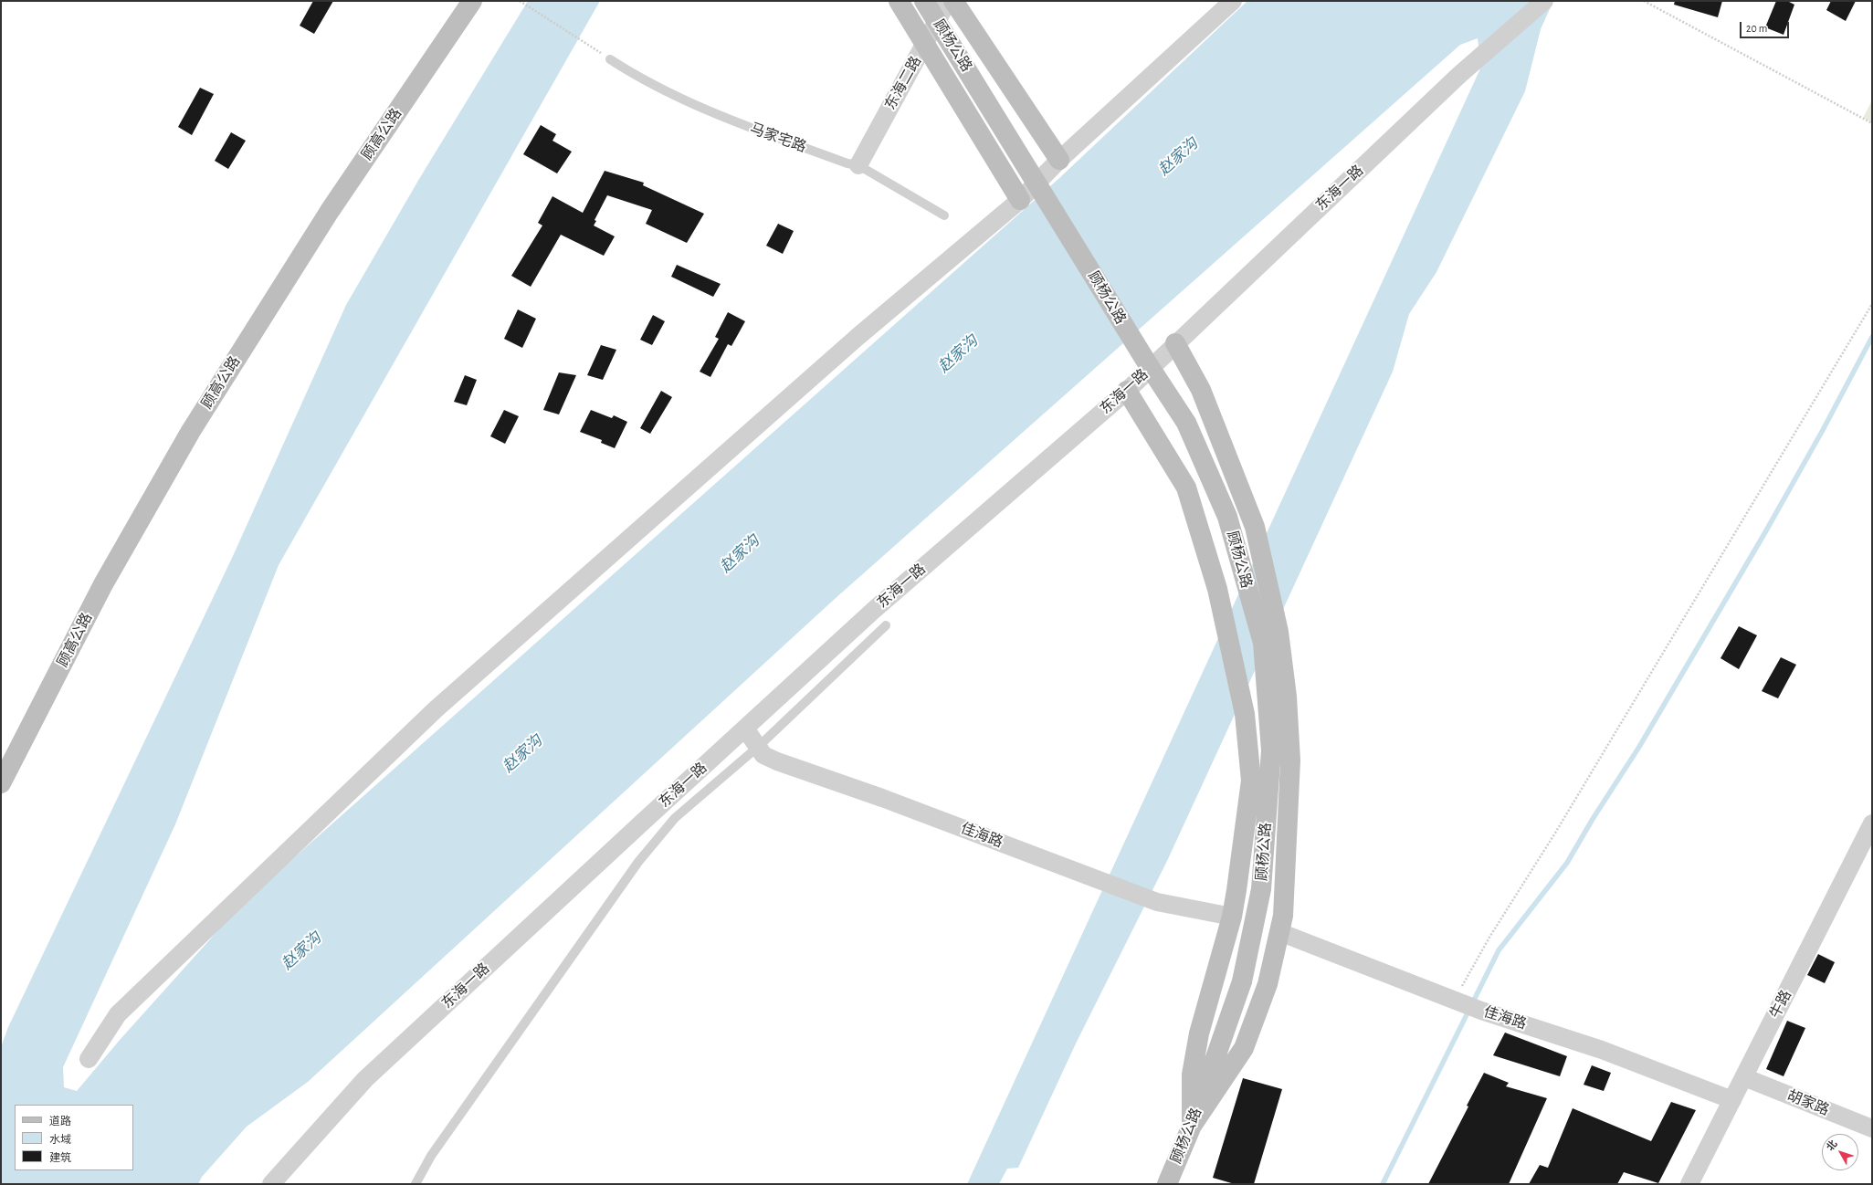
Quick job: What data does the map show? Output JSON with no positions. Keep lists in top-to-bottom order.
{
  "streets": {
    "street": [
      "顾杨公路",
      "东海二路",
      "顾高公路",
      "东海一路",
      "佳海路",
      "牛路",
      "胡家路"
    ],
    "lane": ["马家宅路"]
  },
  "crossings": [
    ["东海二路", "马家宅路"],
    ["东海一路", "佳海路"],
    ["佳海路", "牛路"],
    ["牛路", "胡家路"]
  ],
  "water": ["赵家沟"],
  "legend": ["道路", "水域", "建筑"],
  "scale_bar": "20 m",
  "north": "top left"
}
